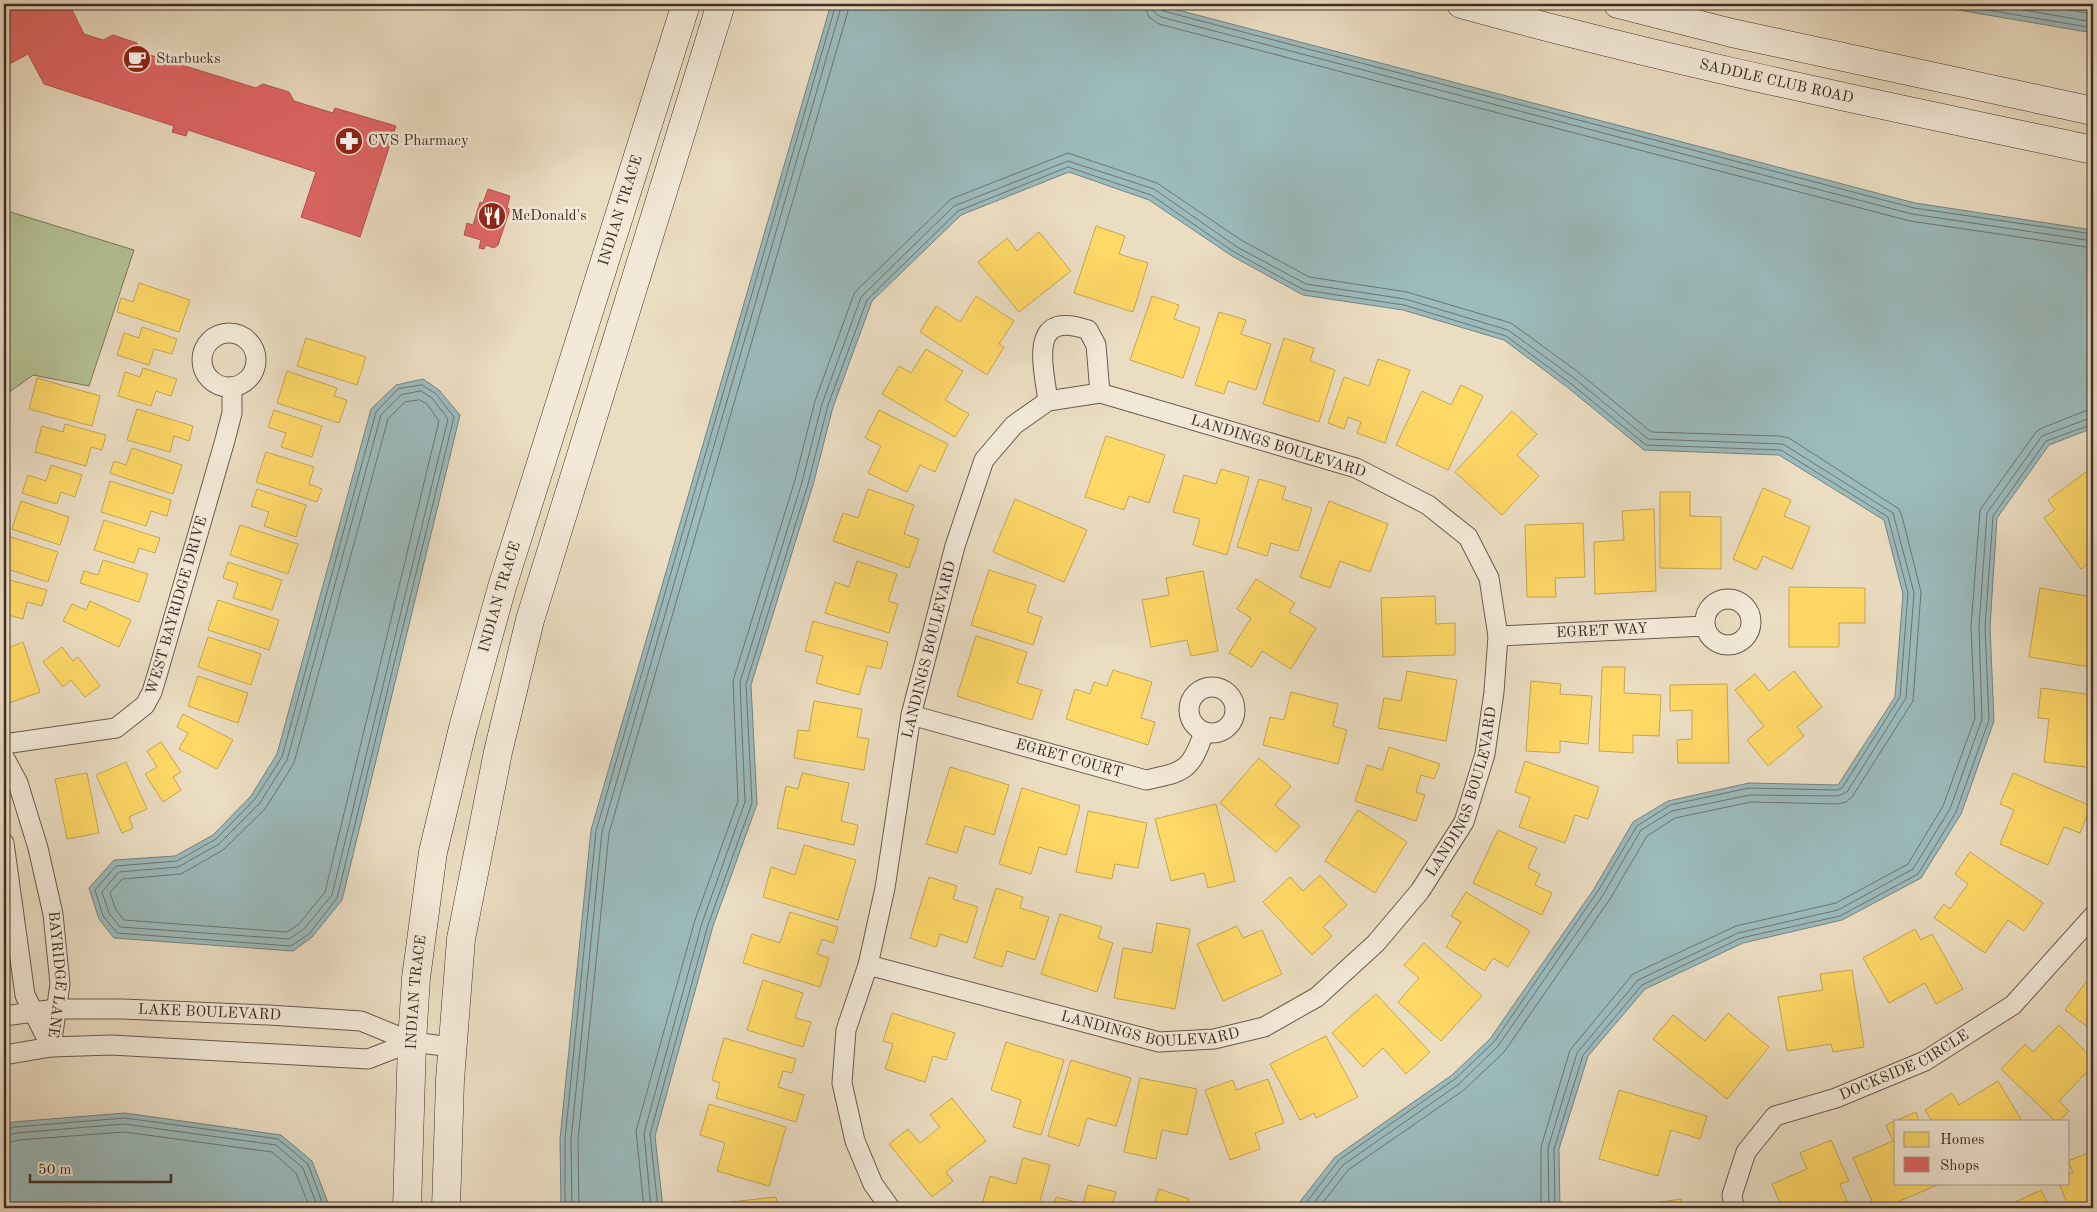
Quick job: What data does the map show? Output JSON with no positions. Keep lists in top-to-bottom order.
{
  "streets": {
    "main road": ["SADDLE CLUB ROAD", "INDIAN TRACE"],
    "street": [
      "LANDINGS BOULEVARD",
      "WEST BAYRIDGE DRIVE",
      "EGRET WAY",
      "EGRET COURT",
      "BAYRIDGE LANE",
      "LAKE BOULEVARD",
      "DOCKSIDE CIRCLE"
    ]
  },
  "crossings": [
    ["INDIAN TRACE", "LAKE BOULEVARD"],
    ["LANDINGS BOULEVARD", "EGRET WAY"],
    ["LANDINGS BOULEVARD", "EGRET COURT"],
    ["BAYRIDGE LANE", "LAKE BOULEVARD"]
  ],
  "places": {
    "cafe": ["Starbucks"],
    "pharmacy": ["CVS Pharmacy"],
    "restaurant": ["McDonald's"]
  },
  "legend": ["Homes", "Shops"],
  "scale_bar": "50 m"
}
